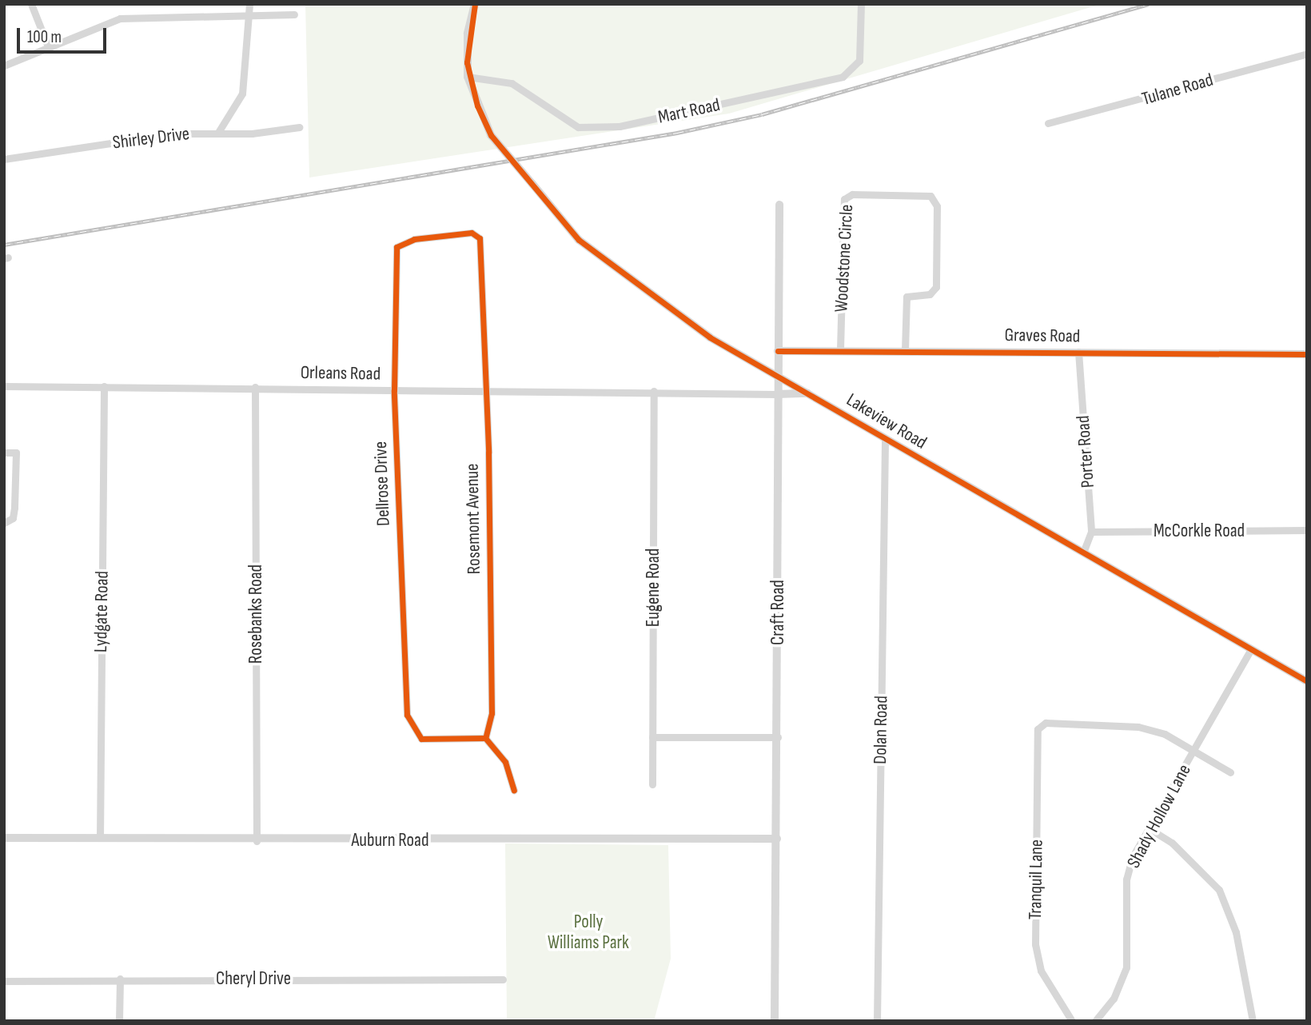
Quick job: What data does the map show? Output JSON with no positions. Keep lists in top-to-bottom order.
{
  "streets": {
    "street": [
      "Tulane Road",
      "Mart Road",
      "Shirley Drive",
      "Woodstone Circle",
      "Graves Road",
      "Orleans Road",
      "Lakeview Road",
      "Porter Road",
      "Dellrose Drive",
      "Rosemont Avenue",
      "McCorkle Road",
      "Eugene Road",
      "Lydgate Road",
      "Craft Road",
      "Rosebanks Road",
      "Dolan Road",
      "Shady Hollow Lane",
      "Auburn Road",
      "Tranquil Lane",
      "Cheryl Drive"
    ]
  },
  "crossings": [
    ["Mart Road", "Lakeview Road"],
    ["Woodstone Circle", "Graves Road"],
    ["Graves Road", "Porter Road"],
    ["Graves Road", "Craft Road"],
    ["Orleans Road", "Dellrose Drive"],
    ["Orleans Road", "Rosemont Avenue"],
    ["Orleans Road", "Eugene Road"],
    ["Orleans Road", "Lydgate Road"],
    ["Orleans Road", "Craft Road"],
    ["Orleans Road", "Rosebanks Road"],
    ["Lakeview Road", "Porter Road"],
    ["Lakeview Road", "Craft Road"],
    ["Lakeview Road", "Dolan Road"],
    ["Lakeview Road", "Shady Hollow Lane"],
    ["Porter Road", "McCorkle Road"],
    ["Dellrose Drive", "Rosemont Avenue"],
    ["Lydgate Road", "Auburn Road"],
    ["Craft Road", "Auburn Road"],
    ["Rosebanks Road", "Auburn Road"],
    ["Shady Hollow Lane", "Tranquil Lane"]
  ],
  "parks": ["Polly Williams Park"],
  "scale_bar": "100 m"
}
